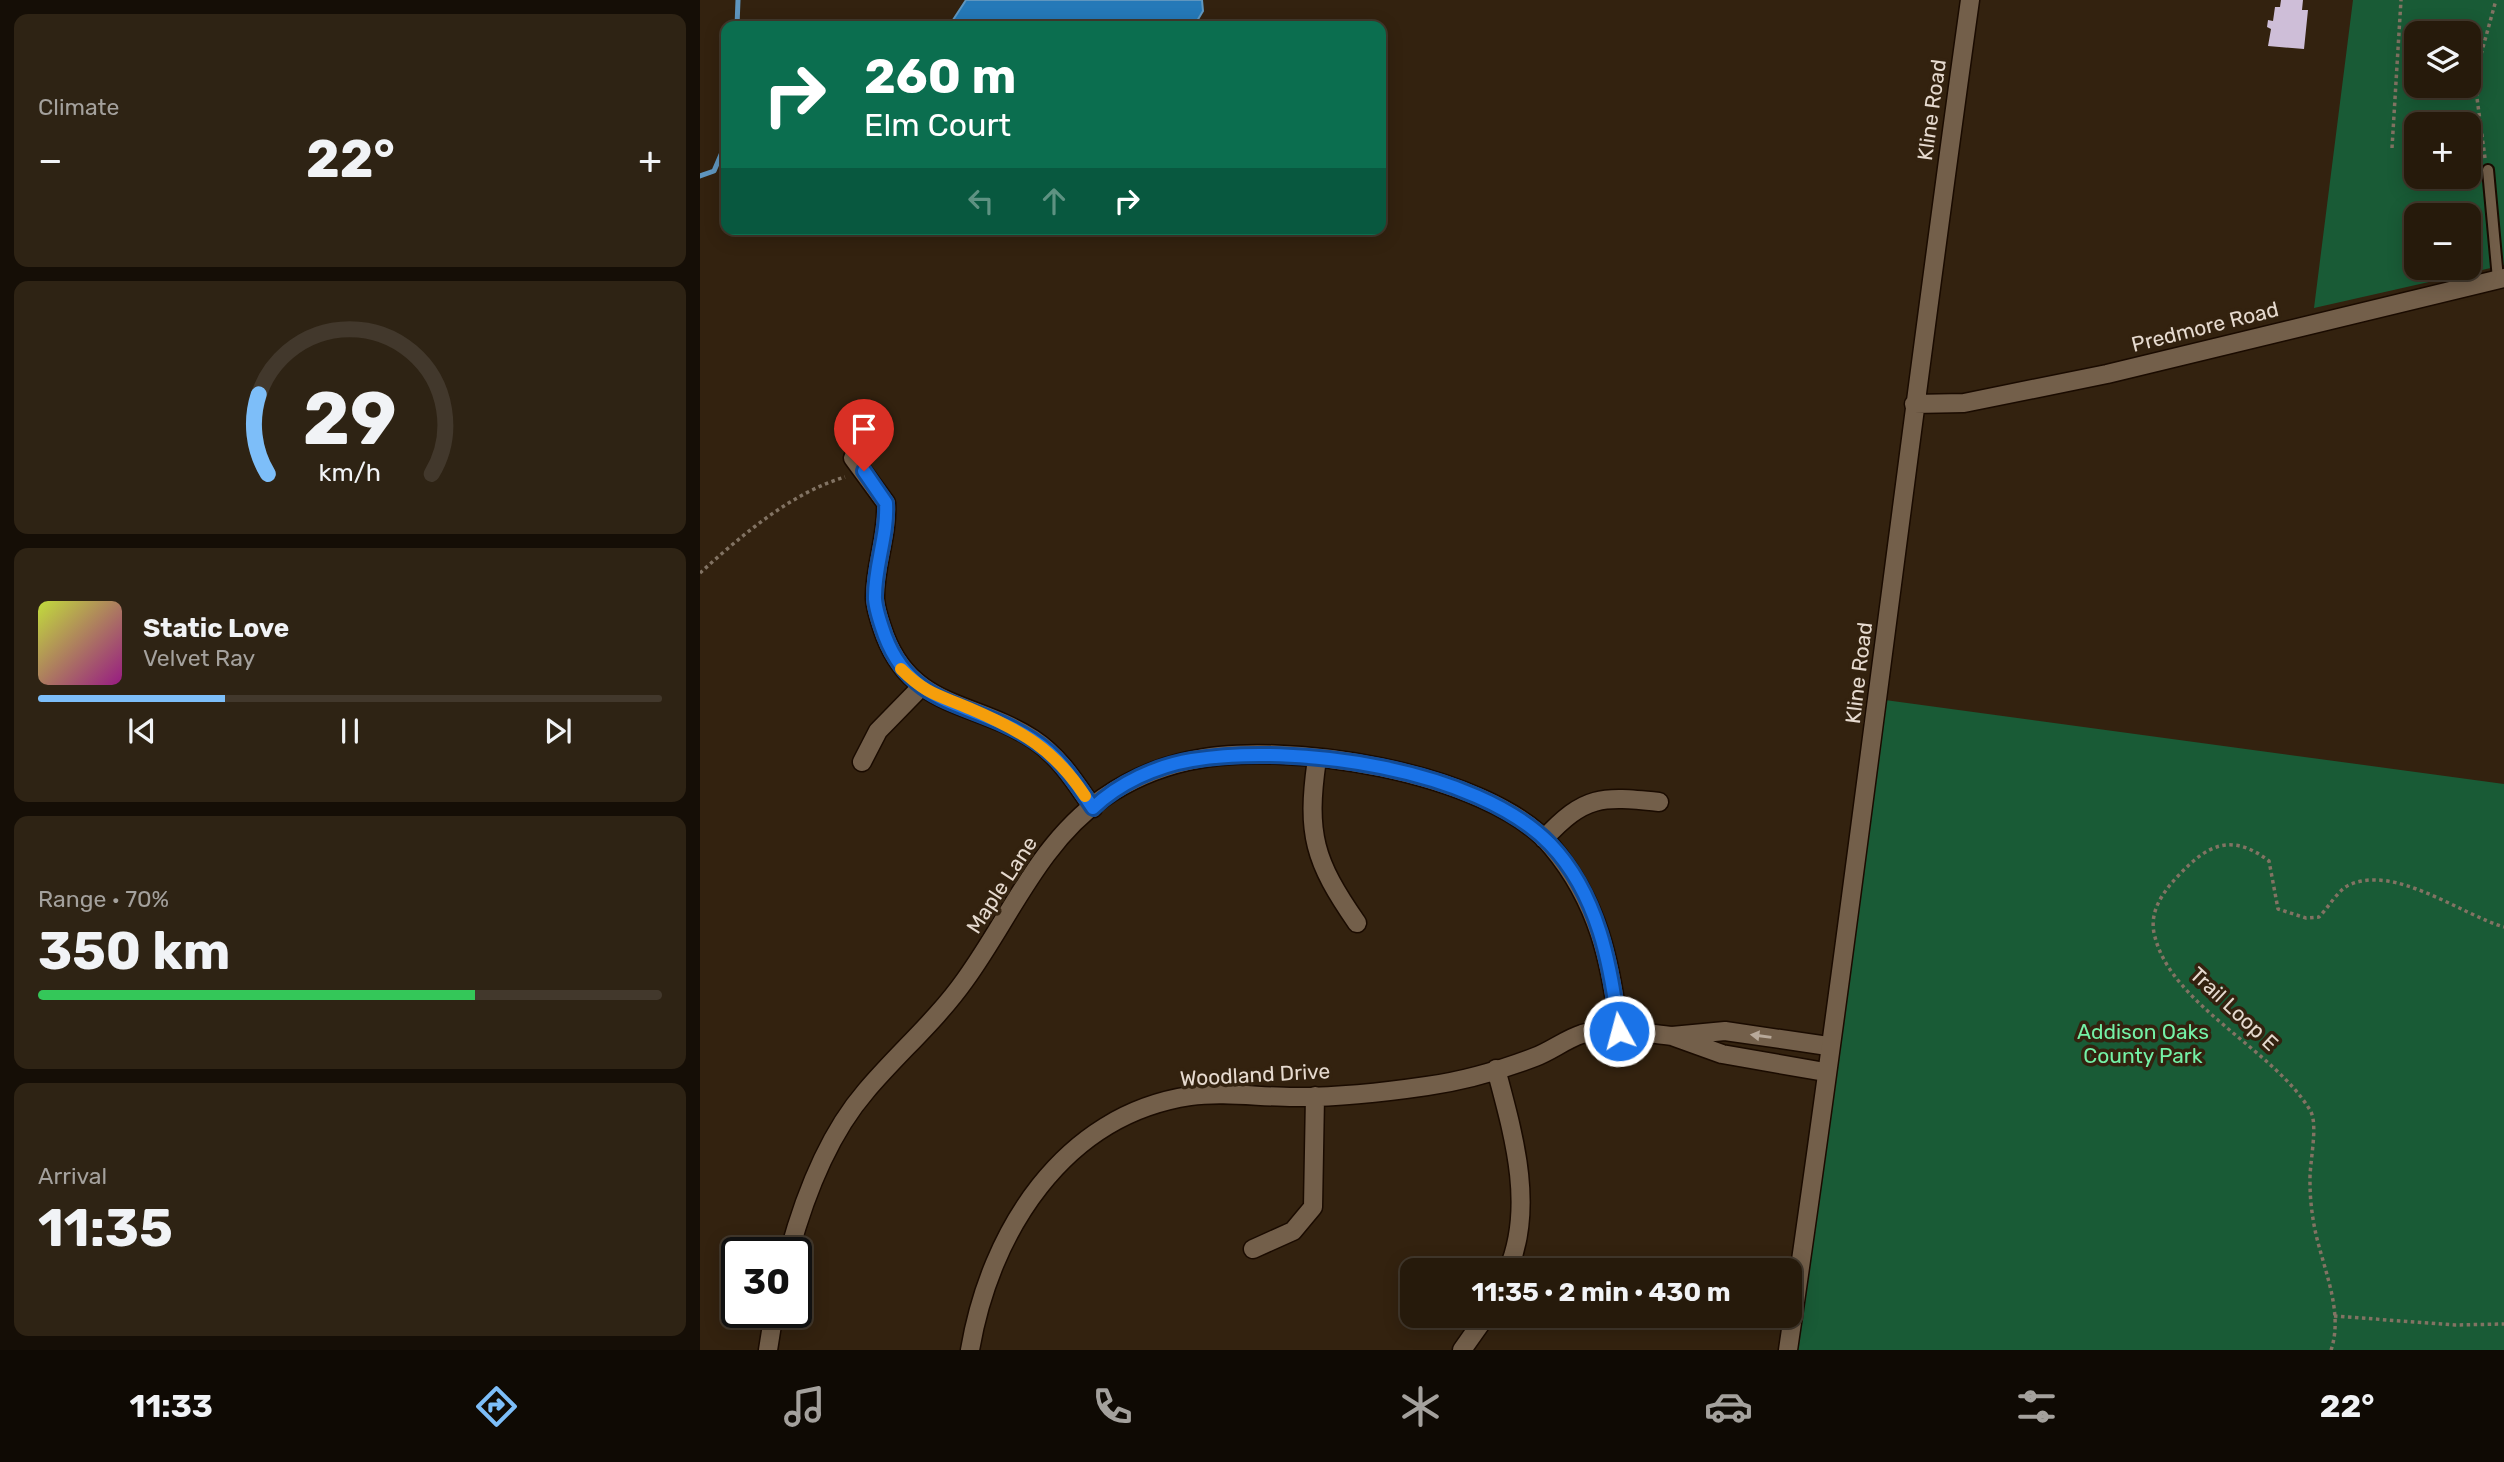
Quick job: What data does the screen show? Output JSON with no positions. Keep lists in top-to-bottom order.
{
  "streets": {
    "street": [
      "Kline Road",
      "Predmore Road",
      "Maple Lane",
      "Woodland Drive"
    ],
    "path": ["Trail Loop E"]
  },
  "crossings": [
    ["Kline Road", "Predmore Road"],
    ["Kline Road", "Woodland Drive"],
    ["Maple Lane", "Woodland Drive"]
  ],
  "parks": ["Addison Oaks County Park"],
  "page": {
    "tile": [
      "Climate",
      ["Range · 70%", "350 km"],
      ["Arrival", "11:35"]
    ],
    "map_buttons": ["+", "−"],
    "turn": ["260 m", "Elm Court"],
    "heat": ["−", "22°", "+"],
    "song": ["Static Love", "Velvet Ray"],
    "limit": "30",
    "trip": "11:35 · 2 min · 430 m",
    "tabs": ["11:33", "22°"],
    "gauge": ["29", "km/h"]
  }
}
